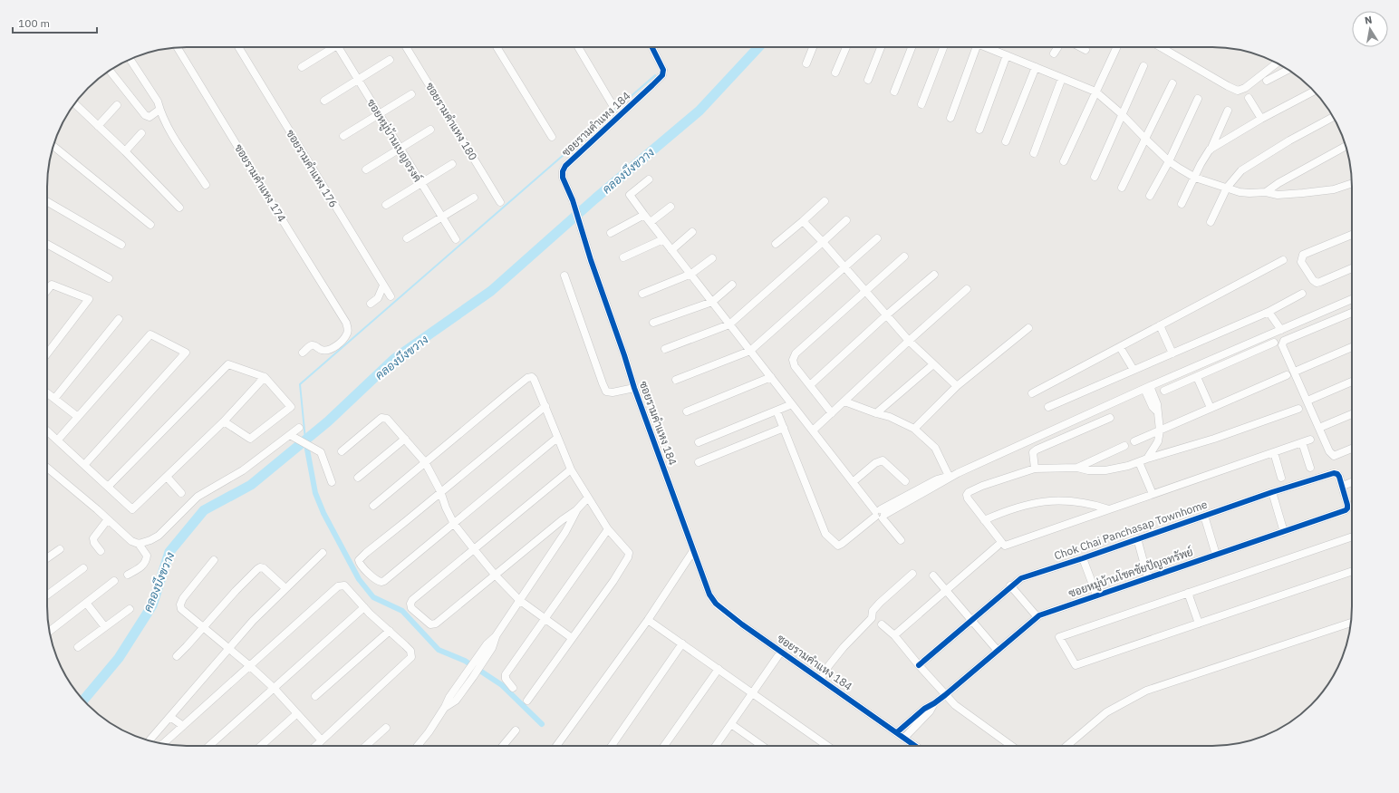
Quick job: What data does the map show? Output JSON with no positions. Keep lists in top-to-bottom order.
{
  "streets": {
    "street": [
      "ซอยรามคำแหง 180",
      "ซอยรามคำแหง 184",
      "ซอยหมู่บ้านเบญจรงค์",
      "ซอยรามคำแหง 176",
      "ซอยรามคำแหง 174",
      "Chok Chai Panchasap Townhome",
      "ซอยหมู่บ้านโชคชัยปัญจทรัพย์"
    ]
  },
  "crossings": [
    ["ซอยรามคำแหง 184", "ซอยหมู่บ้านโชคชัยปัญจทรัพย์"],
    ["Chok Chai Panchasap Townhome", "ซอยหมู่บ้านโชคชัยปัญจทรัพย์"]
  ],
  "water": ["คลองบึงขวาง"],
  "scale_bar": "100 m",
  "north": "top"
}
